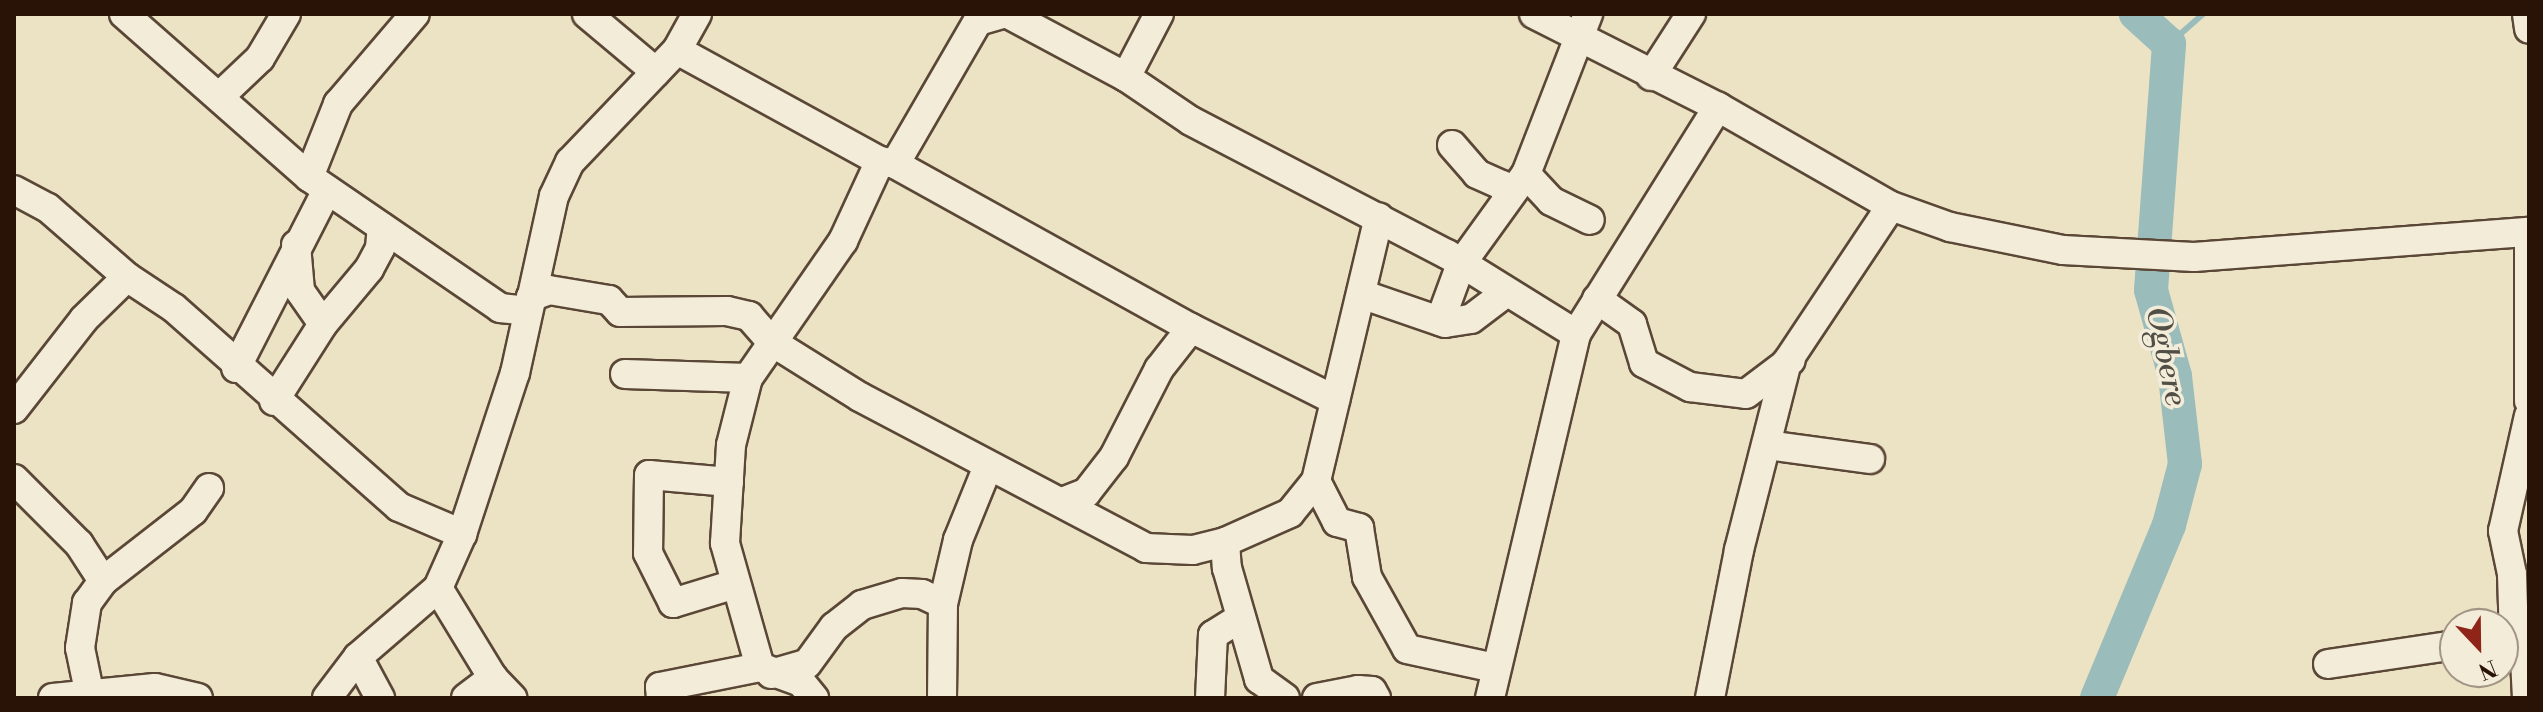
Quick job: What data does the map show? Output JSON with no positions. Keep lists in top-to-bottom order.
{
  "water": ["Ogbere"],
  "north": "bottom"
}
